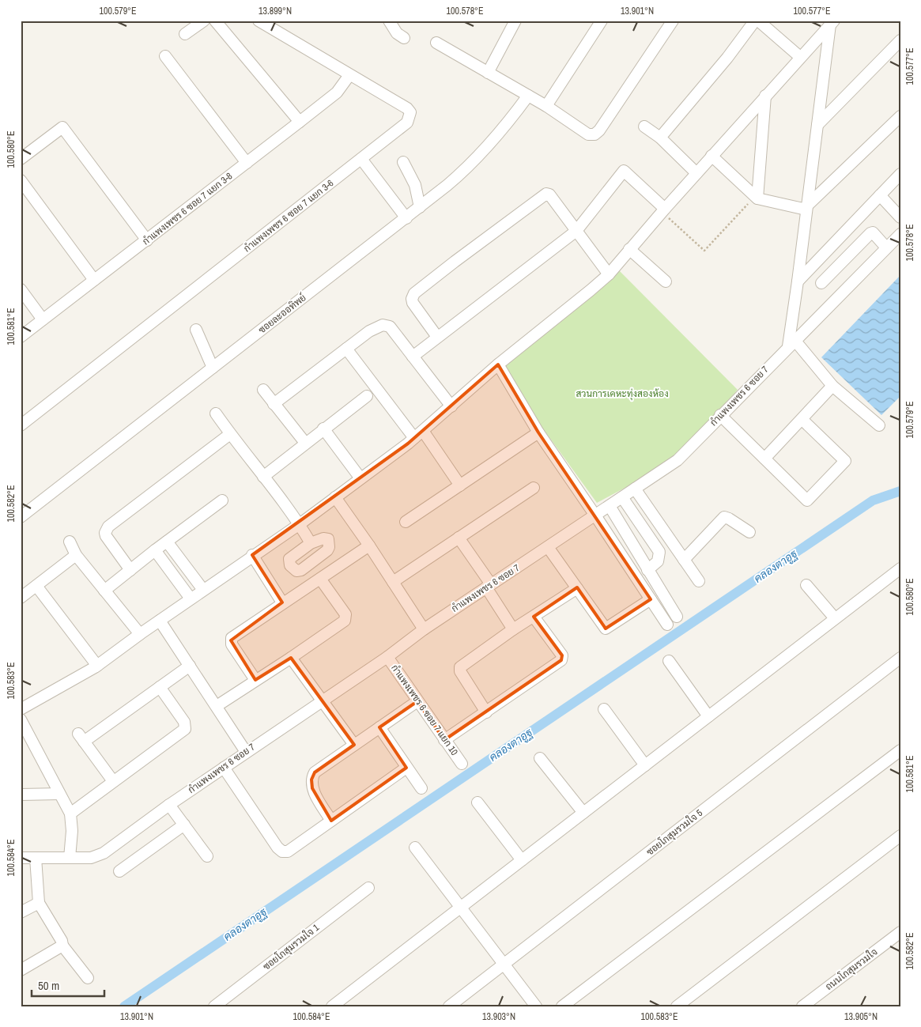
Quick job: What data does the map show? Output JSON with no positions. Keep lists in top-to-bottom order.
{
  "streets": {
    "street": [
      "กำแพงเพชร 6 ซอย 7 แยก 3-8",
      "กำแพงเพชร 6 ซอย 7 แยก 3-6",
      "ซอยละออทิพย์",
      "กำแพงเพชร 6 ซอย 7",
      "กำแพงเพชร 6 ซอย 7 แยก 10",
      "ซอยโกสุมรวมใจ 5",
      "ซอยโกสุมรวมใจ 1",
      "ถนนโกสุมรวมใจ"
    ]
  },
  "crossings": [
    ["กำแพงเพชร 6 ซอย 7 แยก 3-8", "กำแพงเพชร 6 ซอย 7 แยก 3-6"],
    ["กำแพงเพชร 6 ซอย 7", "กำแพงเพชร 6 ซอย 7 แยก 10"]
  ],
  "water": ["คลองตาอูฐ"],
  "parks": ["สวนการเคหะทุ่งสองห้อง"],
  "scale_bar": "50 m",
  "coordinates": [
    "100.579°E",
    "13.899°N",
    "100.578°E",
    "13.901°N",
    "100.577°E",
    "100.580°E",
    "100.581°E",
    "100.582°E",
    "100.583°E",
    "100.584°E",
    "13.903°N",
    "13.905°N"
  ]
}
